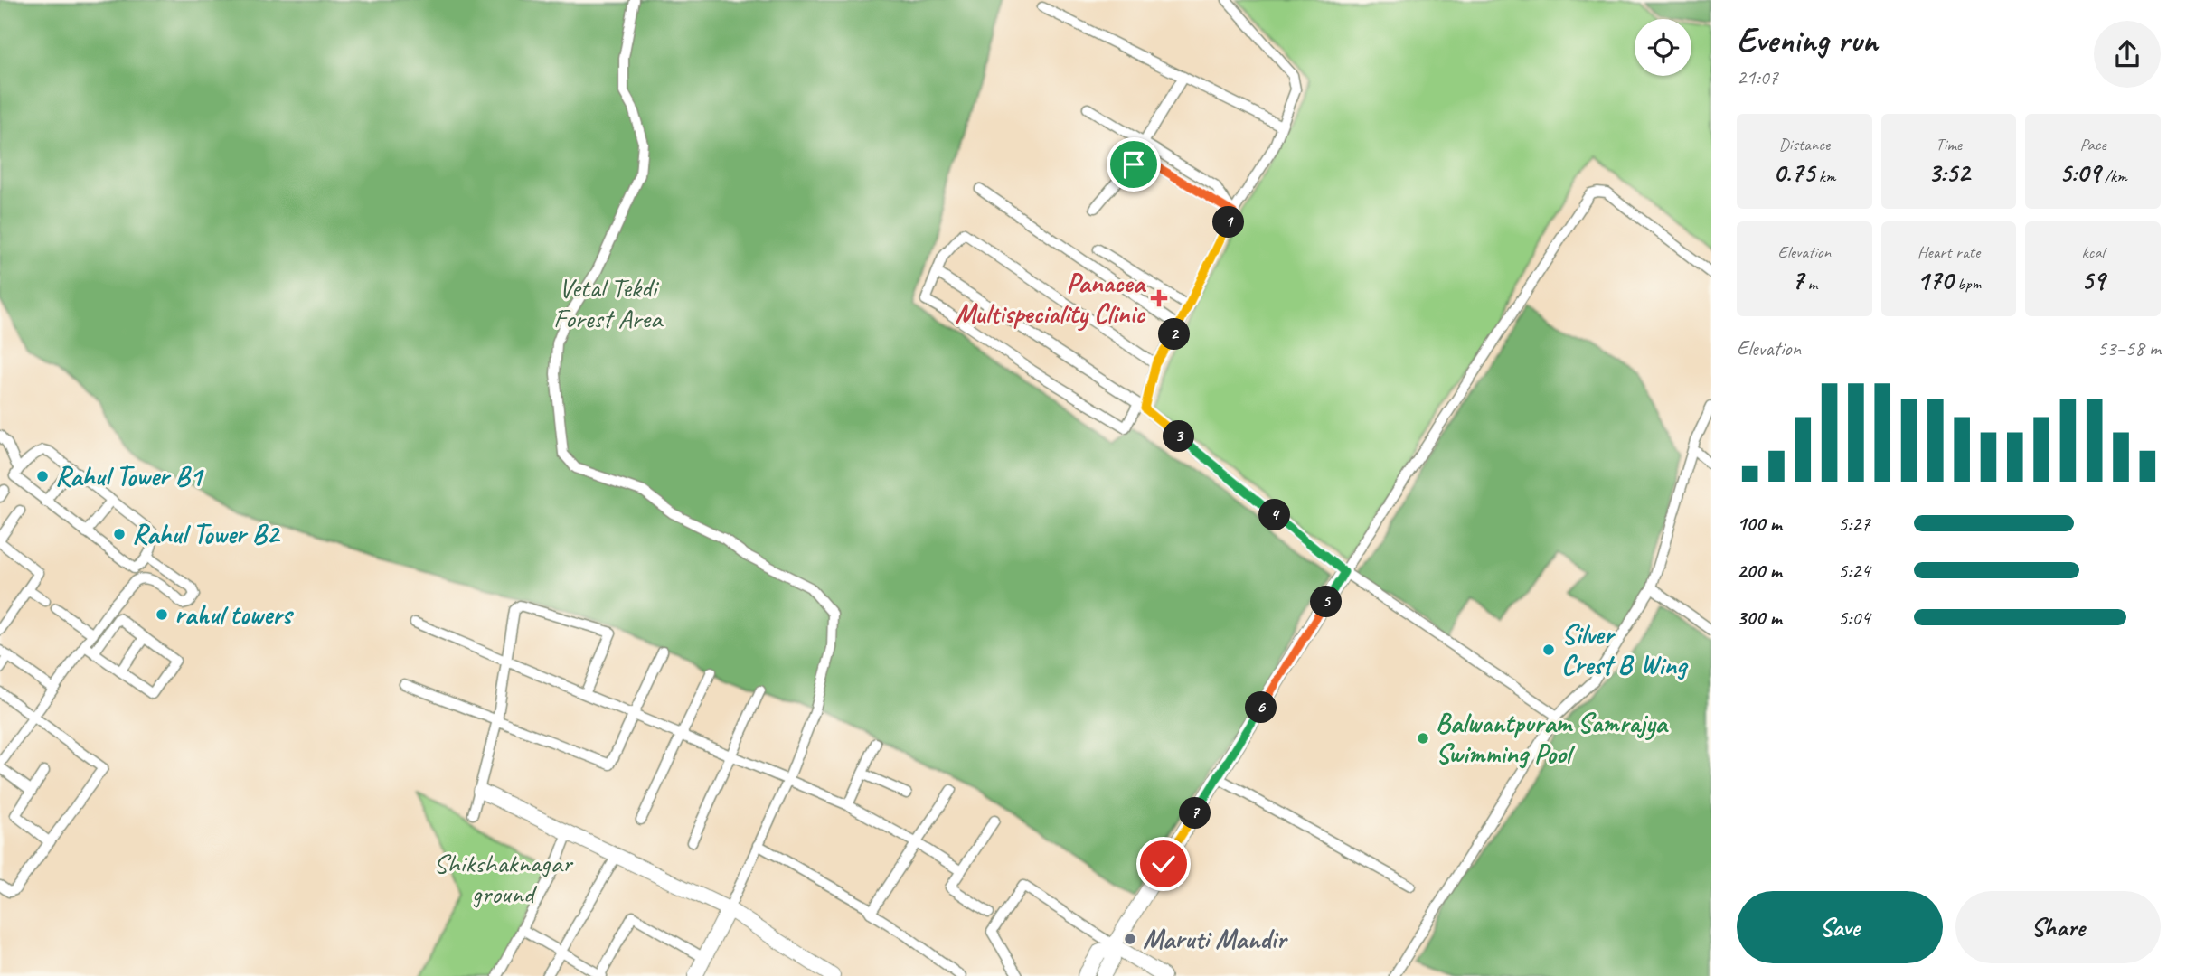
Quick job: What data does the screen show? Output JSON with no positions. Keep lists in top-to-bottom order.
{
  "parks": ["Vetal Tekdi Forest Area", "Shikshaknagar ground"],
  "places": {
    "health": ["Panacea Multispeciality Clinic"],
    "other": [
      "Rahul Tower B1",
      "Rahul Tower B2",
      "rahul towers",
      "Silver Crest B Wing",
      "Balwantpuram Samrajya Swimming Pool",
      "Maruti Mandir"
    ]
  },
  "page": {
    "heading": ["Evening run", "21:07"],
    "stats": [
      ["Distance", "0.75 km"],
      ["Time", "3:52"],
      ["Pace", "5:09 /km"],
      ["Elevation", "7 m"],
      ["Heart rate", "170 bpm"],
      ["kcal", "59"]
    ],
    "pins": [
      "1",
      "2",
      "3",
      "4",
      "5",
      "6",
      "7"
    ],
    "chart": ["Elevation", "53–58 m"],
    "list": [
      {
        "name": "100 m",
        "note": "5:27"
      },
      {
        "name": "200 m",
        "note": "5:24"
      },
      {
        "name": "300 m",
        "note": "5:04"
      }
    ],
    "buttons": ["Save", "Share"]
  }
}
